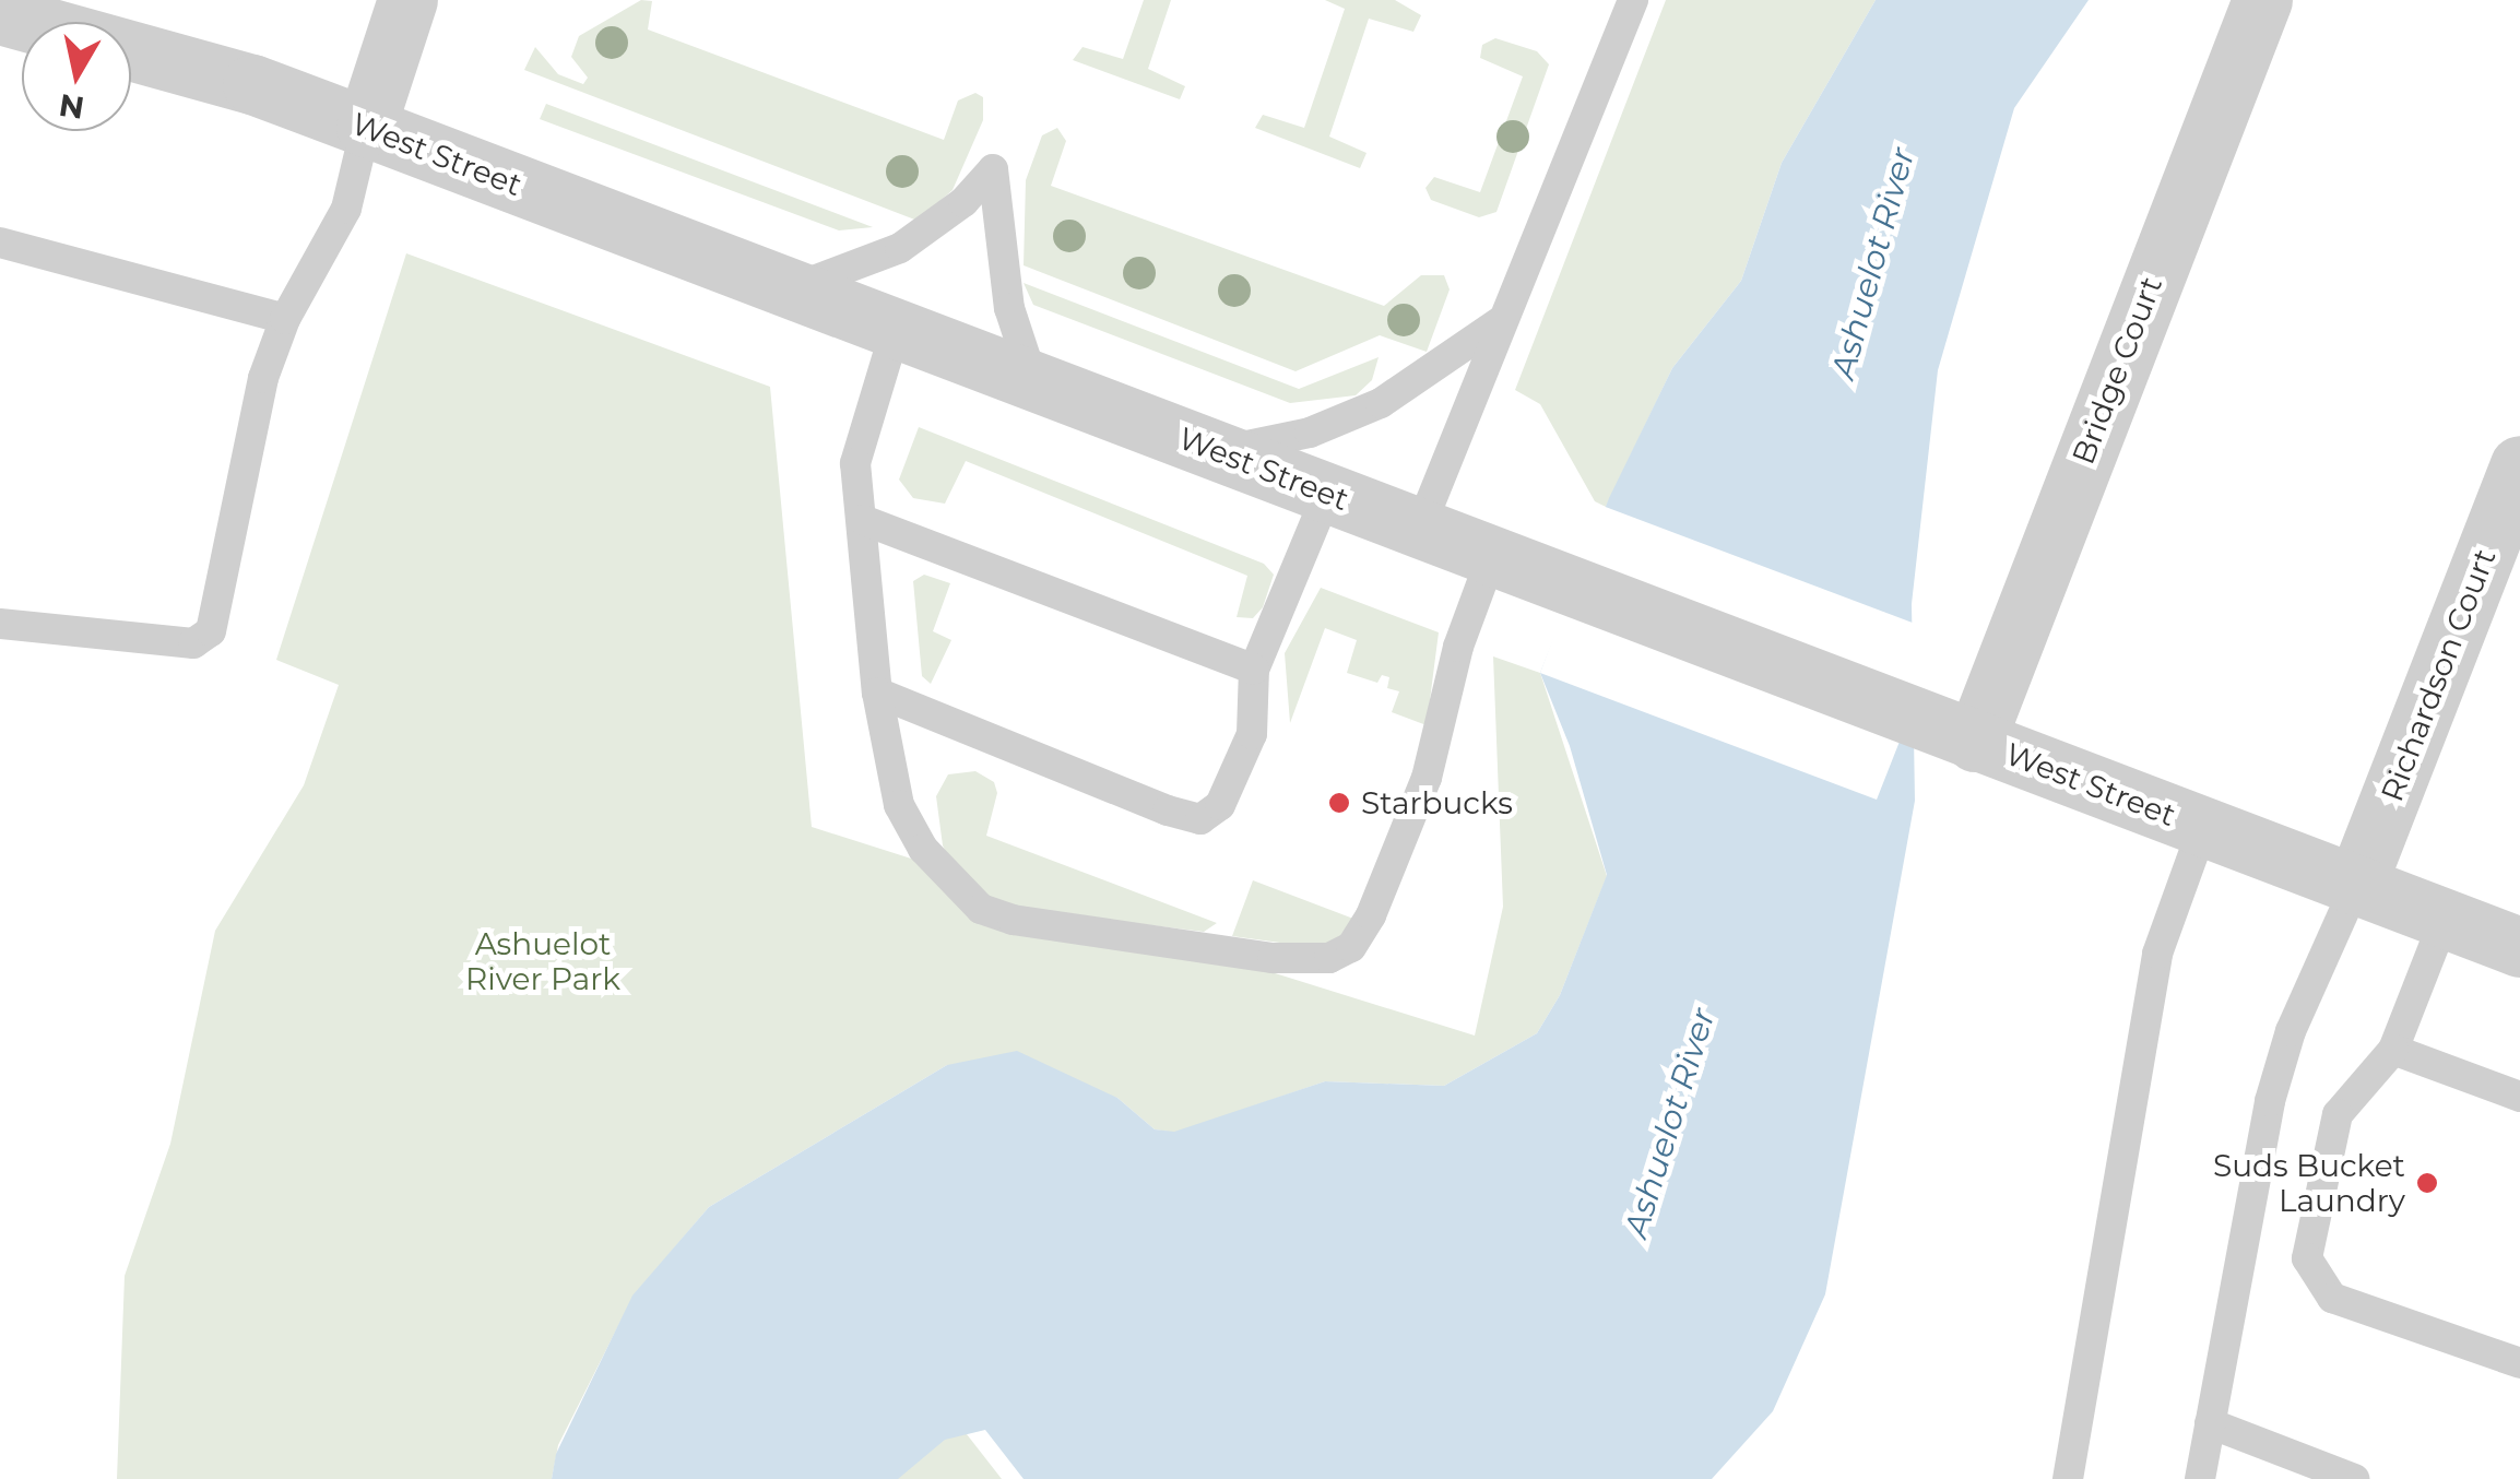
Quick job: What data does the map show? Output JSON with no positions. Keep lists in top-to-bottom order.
{
  "streets": {
    "street": ["West Street", "Bridge Court", "Richardson Court"]
  },
  "crossings": [
    ["West Street", "Bridge Court"],
    ["West Street", "Richardson Court"]
  ],
  "water": ["Ashuelot River"],
  "parks": ["Ashuelot River Park"],
  "places": ["Starbucks", "Suds Bucket Laundry"],
  "north": "bottom"
}
